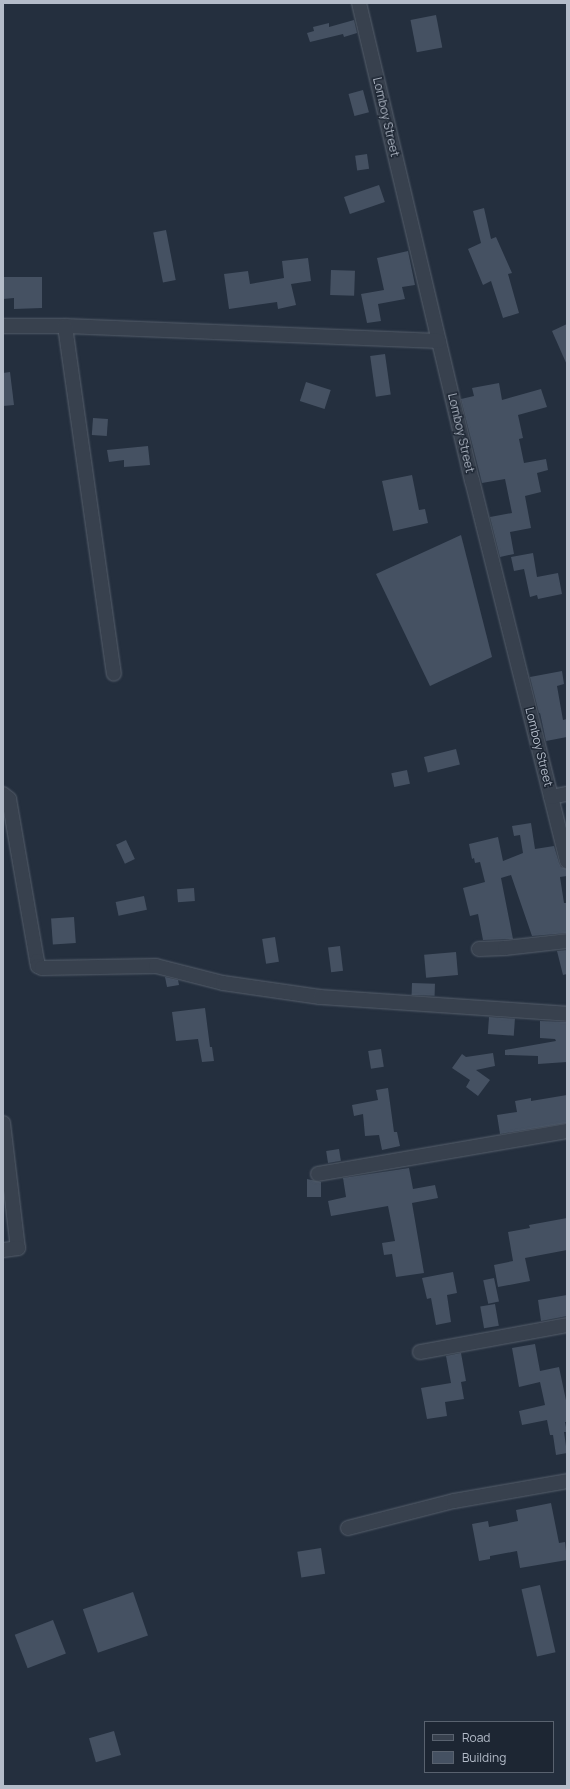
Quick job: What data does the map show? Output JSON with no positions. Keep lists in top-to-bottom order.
{
  "streets": {
    "street": ["Lomboy Street"]
  },
  "legend": ["Road", "Building"]
}
